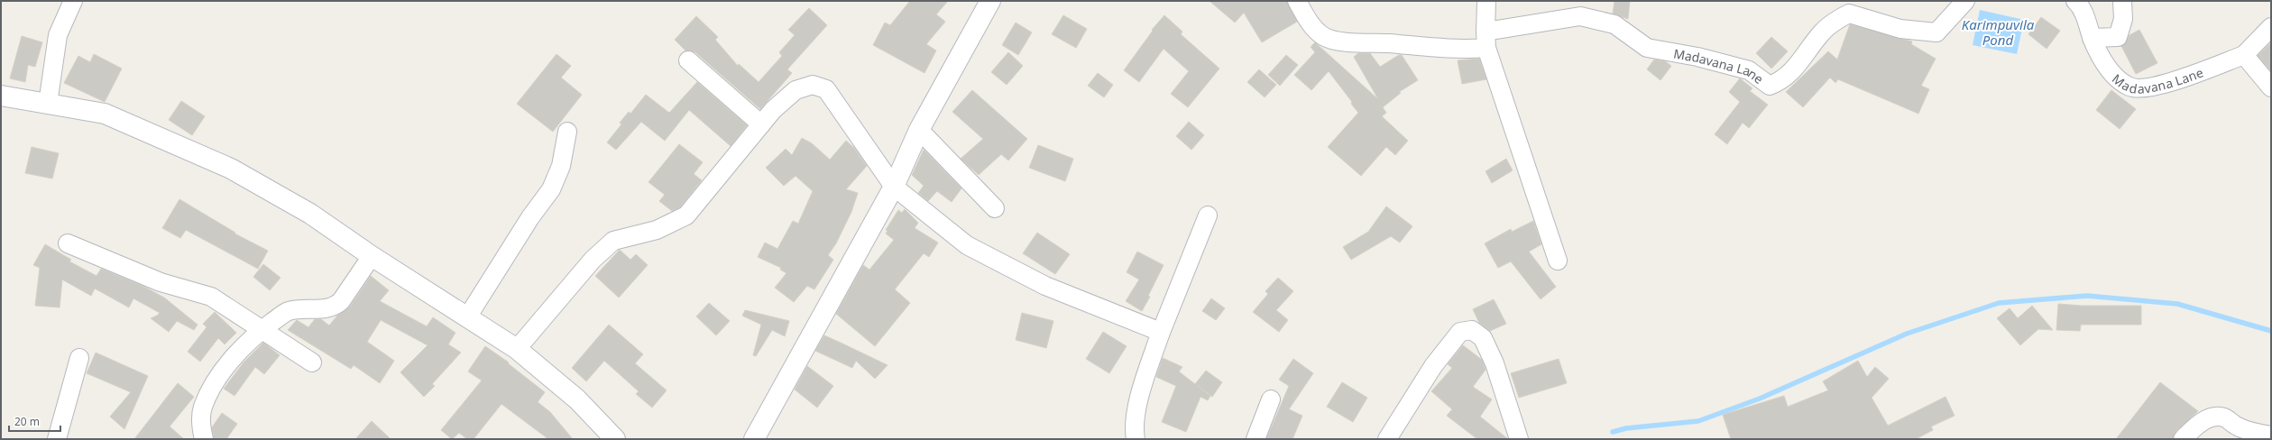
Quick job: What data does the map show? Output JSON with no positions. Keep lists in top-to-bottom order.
{
  "streets": {
    "street": ["Madavana Lane"]
  },
  "water": ["Karimpuvila Pond"],
  "scale_bar": "20 m"
}
